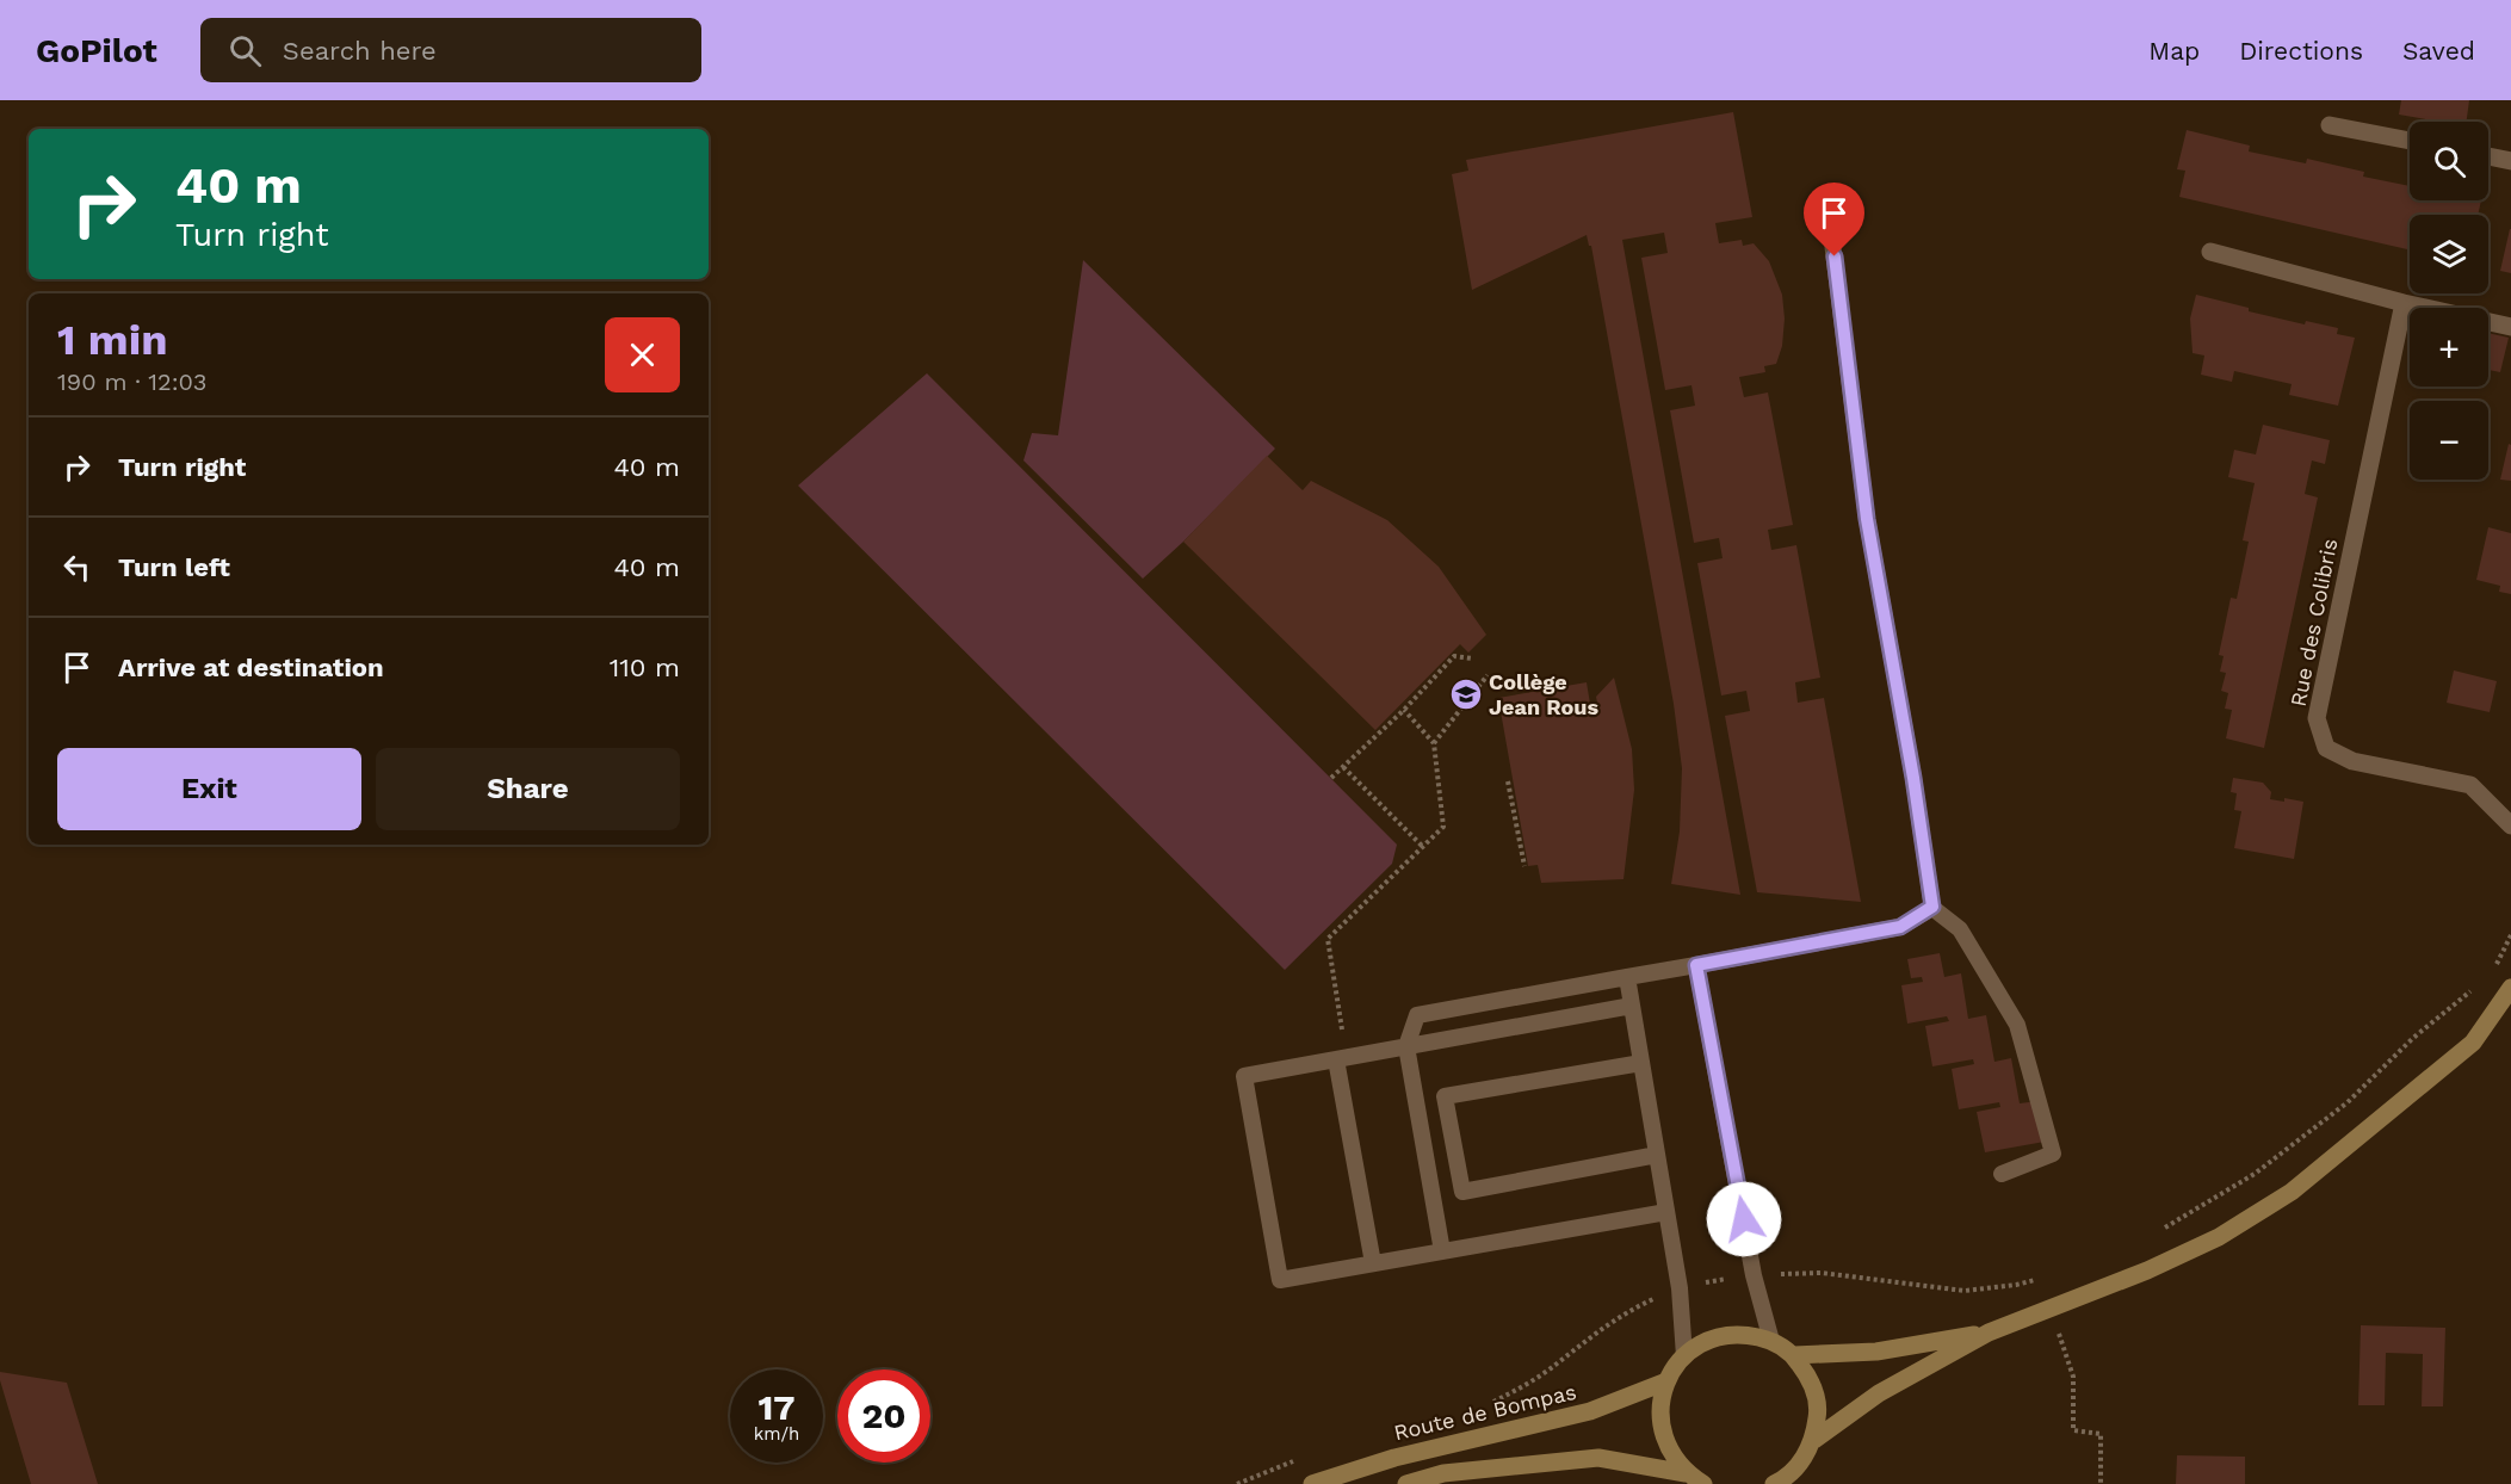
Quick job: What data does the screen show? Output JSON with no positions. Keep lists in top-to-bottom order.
{
  "streets": {
    "main road": ["Route de Bompas"],
    "street": ["Rue des Colibris"]
  },
  "places": {
    "school or university": ["Collège Jean Rous"]
  },
  "page": {
    "header": "GoPilot",
    "search": "Search here",
    "nav": ["Map", "Directions", "Saved"],
    "map_buttons": ["+", "−"],
    "turn": ["40 m", "Turn right"],
    "heading": ["1 min", "190 m · 12:03"],
    "list": [
      {
        "name": "Turn right",
        "value": "40 m"
      },
      {
        "name": "Turn left",
        "value": "40 m"
      },
      {
        "name": "Arrive at destination",
        "value": "110 m"
      }
    ],
    "buttons": ["Exit", "Share"],
    "speed": "17 km/h",
    "limit": "20"
  }
}
